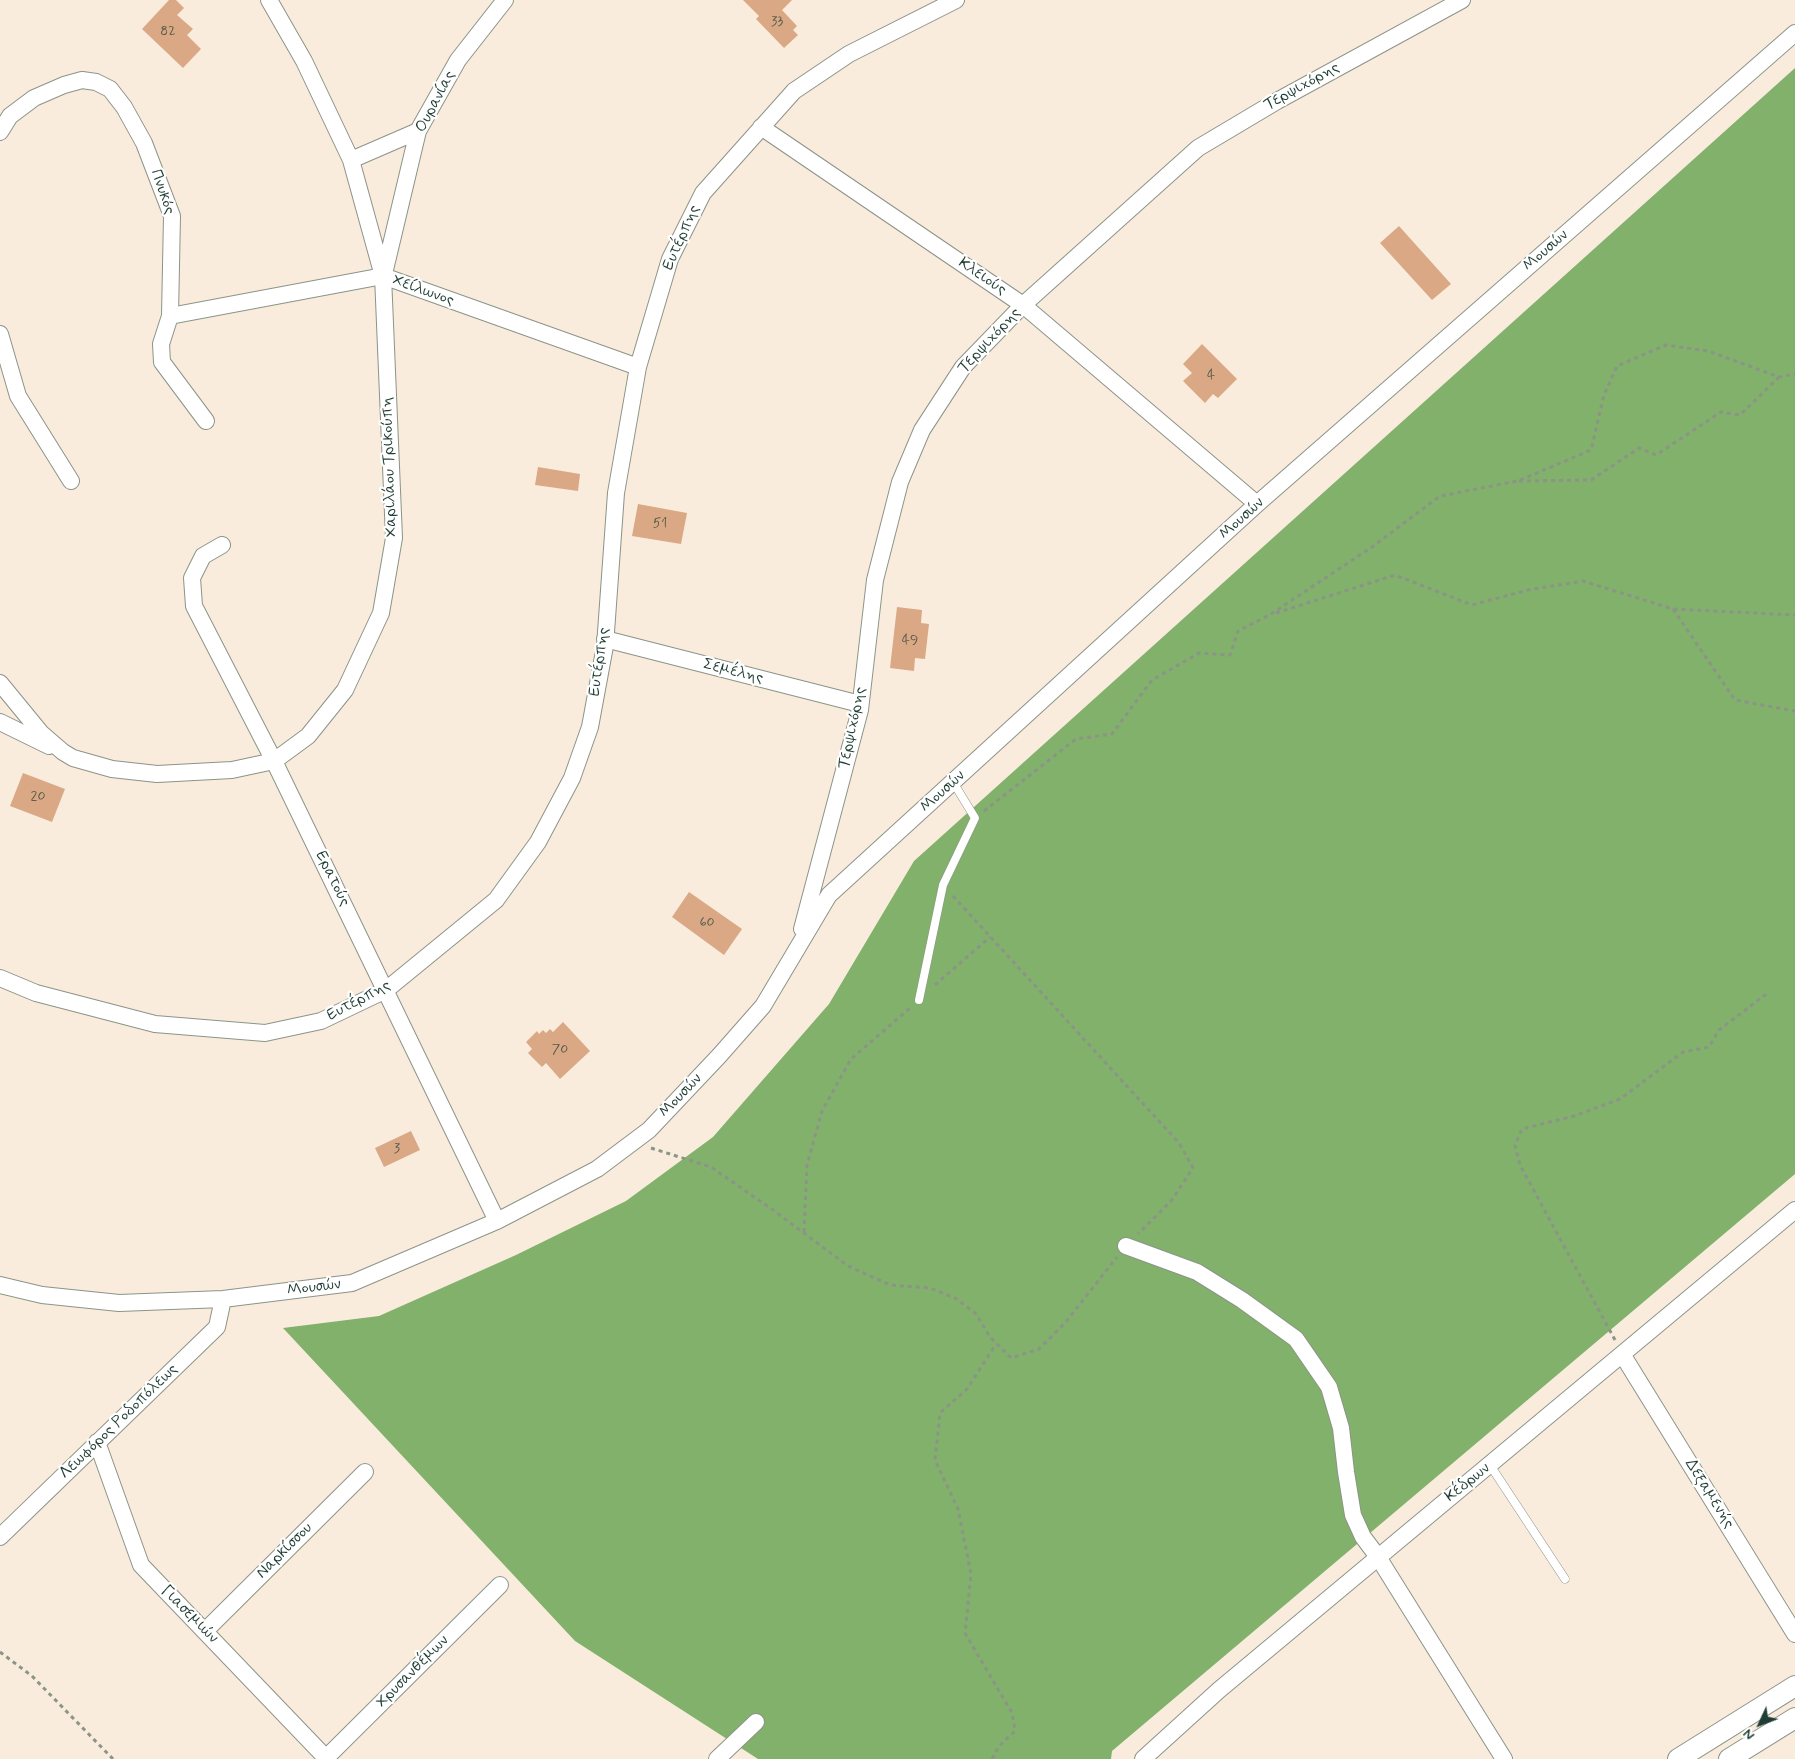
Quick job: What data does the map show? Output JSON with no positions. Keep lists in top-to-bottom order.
{
  "streets": {
    "street": [
      "Τερψιχόρης",
      "Ουρανίας",
      "Πνυκός",
      "Ευτέρπης",
      "Μουσών",
      "Κλειούς",
      "Χείλωνος",
      "Χαριλάου Τρικούπη",
      "Σεμέλης",
      "Ερατούς",
      "Λεωφόρος Ροδοπόλεως",
      "Κέδρων",
      "Δεξαμενής",
      "Ναρκίσσου",
      "Γιασεμιών",
      "Χρυσανθέμων"
    ]
  },
  "crossings": [
    ["Τερψιχόρης", "Μουσών"],
    ["Τερψιχόρης", "Κλειούς"],
    ["Τερψιχόρης", "Σεμέλης"],
    ["Ουρανίας", "Χείλωνος"],
    ["Ουρανίας", "Χαριλάου Τρικούπη"],
    ["Πνυκός", "Χείλωνος"],
    ["Ευτέρπης", "Κλειούς"],
    ["Ευτέρπης", "Χείλωνος"],
    ["Ευτέρπης", "Σεμέλης"],
    ["Ευτέρπης", "Ερατούς"],
    ["Μουσών", "Κλειούς"],
    ["Μουσών", "Ερατούς"],
    ["Μουσών", "Λεωφόρος Ροδοπόλεως"],
    ["Χείλωνος", "Χαριλάου Τρικούπη"],
    ["Χαριλάου Τρικούπη", "Ερατούς"],
    ["Λεωφόρος Ροδοπόλεως", "Γιασεμιών"],
    ["Κέδρων", "Δεξαμενής"],
    ["Ναρκίσσου", "Γιασεμιών"],
    ["Γιασεμιών", "Χρυσανθέμων"]
  ],
  "house_numbers": [
    "33",
    "82",
    "4",
    "51",
    "49",
    "20",
    "60",
    "70",
    "3"
  ],
  "north": "bottom left"
}
